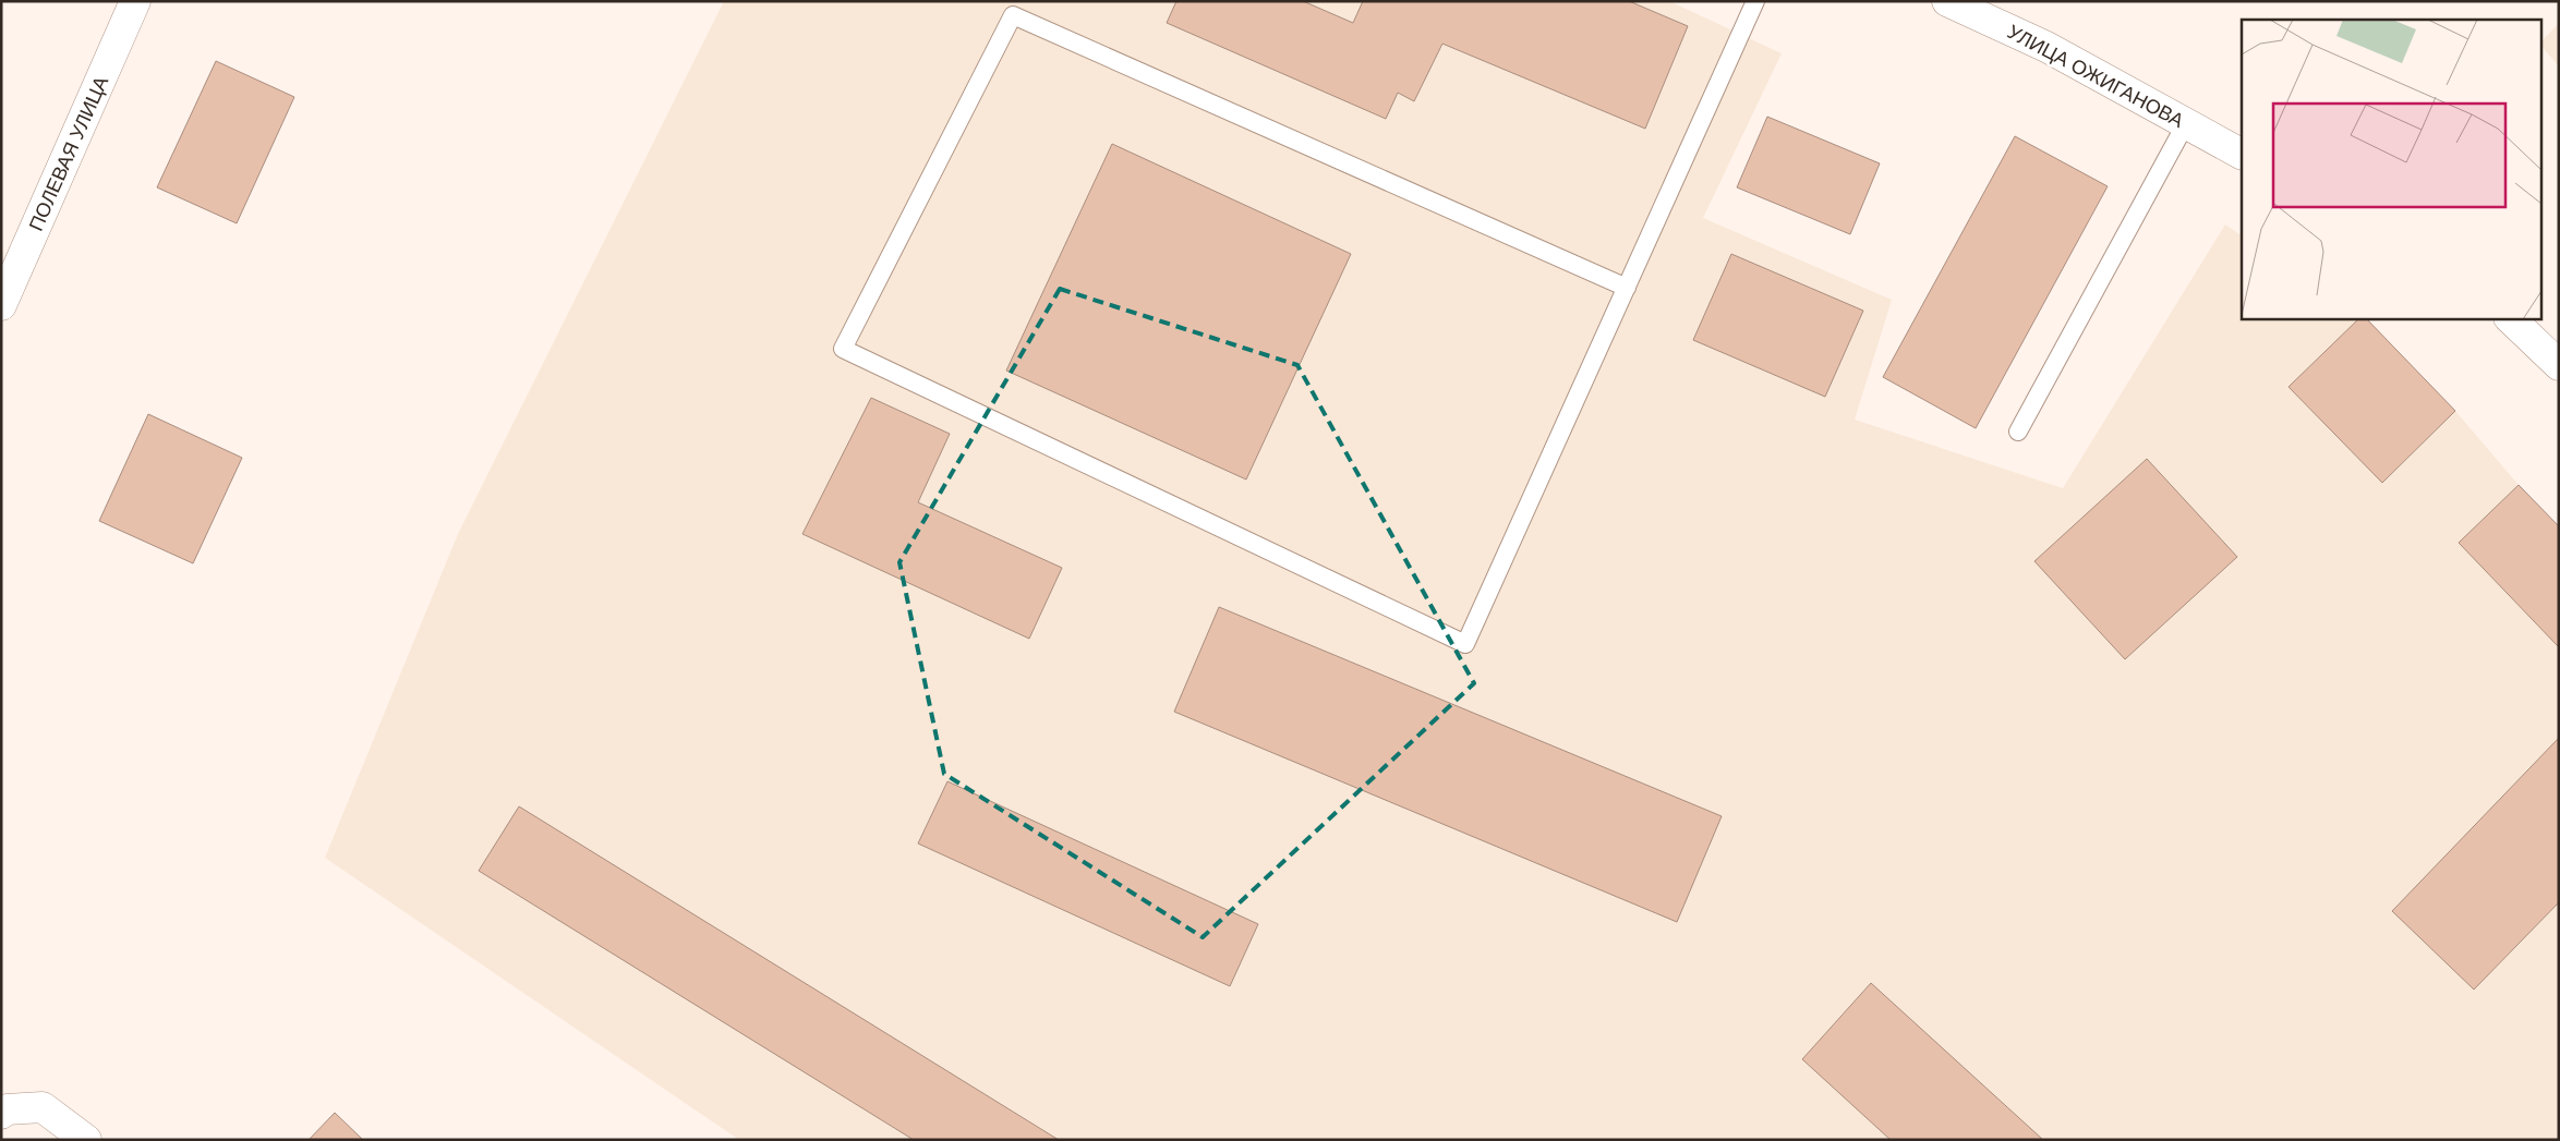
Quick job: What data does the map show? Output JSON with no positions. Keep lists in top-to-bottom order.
{
  "streets": {
    "street": ["УЛИЦА ОЖИГАНОВА", "ПОЛЕВАЯ УЛИЦА"]
  }
}
